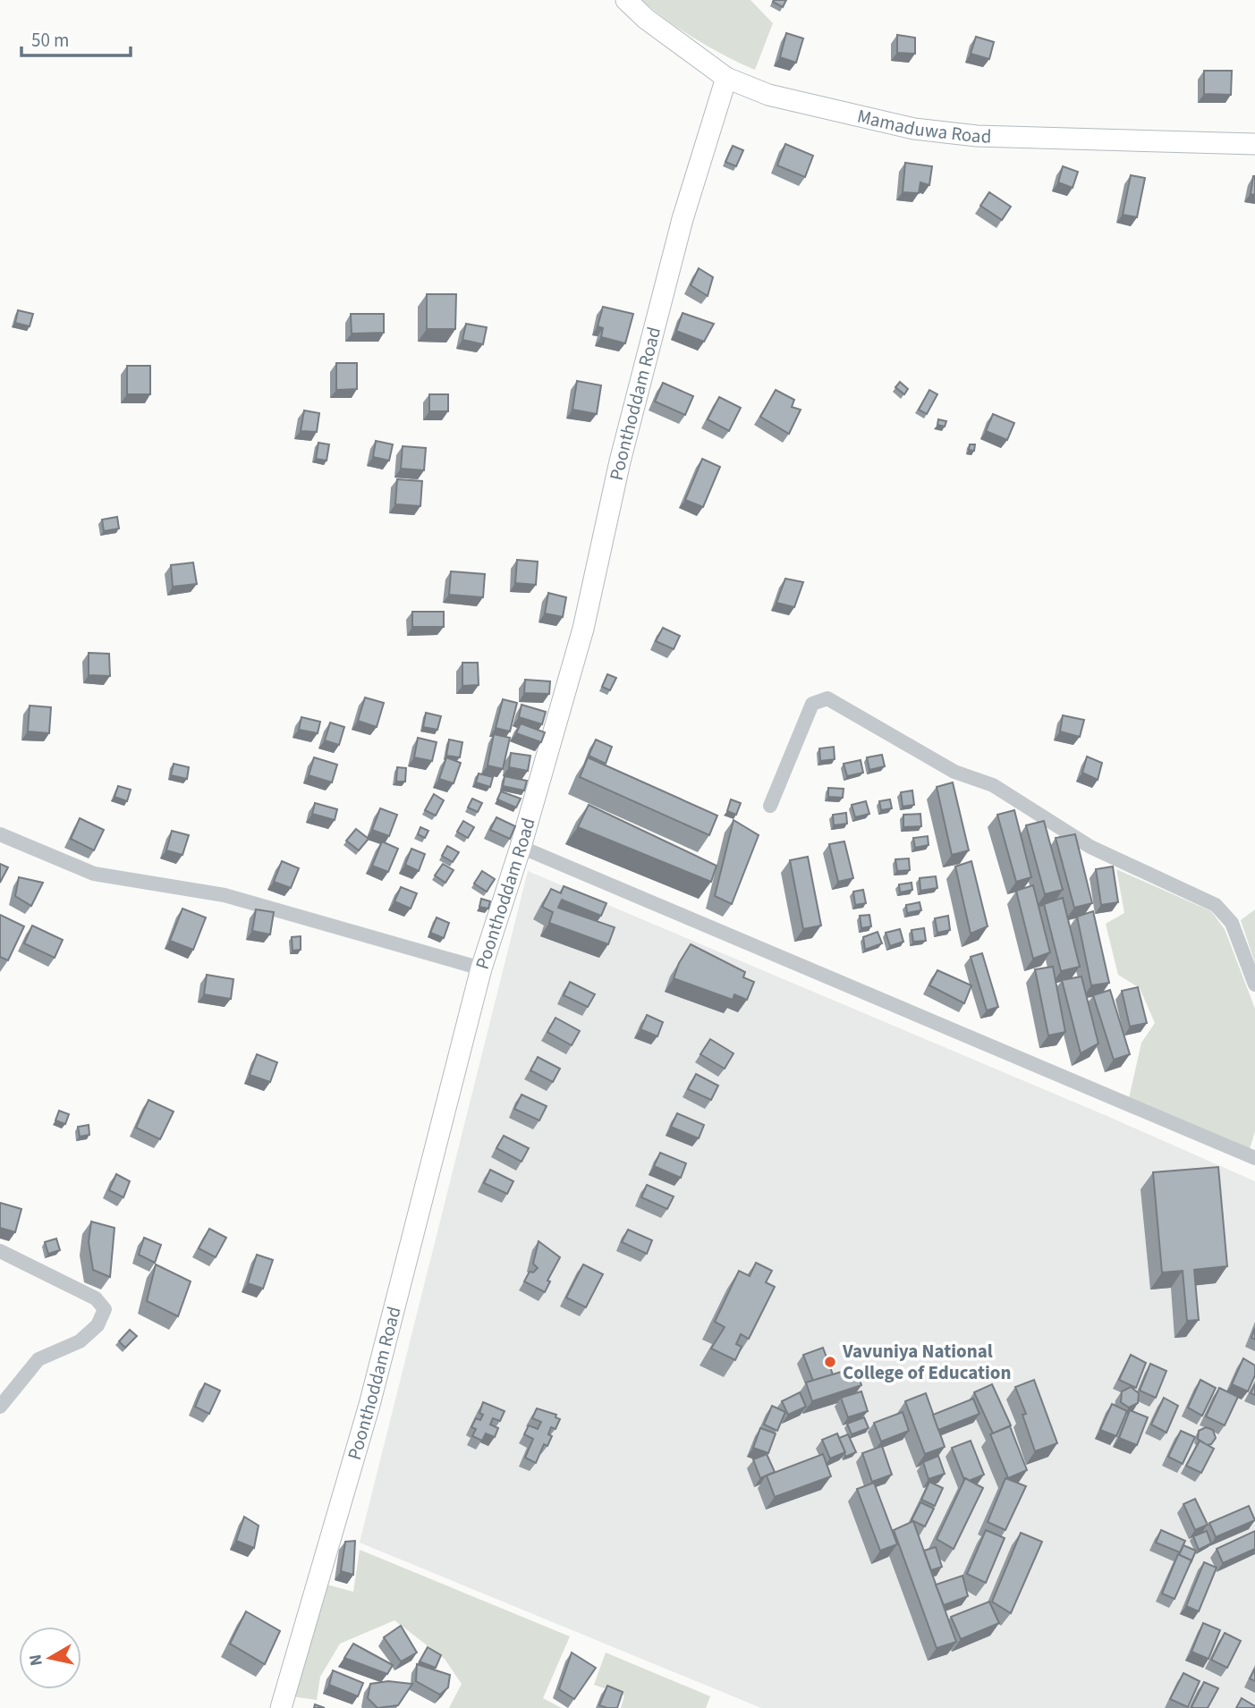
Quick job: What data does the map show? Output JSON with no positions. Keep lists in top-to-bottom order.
{
  "streets": {
    "street": ["Mamaduwa Road", "Poonthoddam Road"]
  },
  "crossings": [
    ["Mamaduwa Road", "Poonthoddam Road"]
  ],
  "places": ["Vavuniya National College of Education"],
  "scale_bar": "50 m",
  "north": "left"
}
